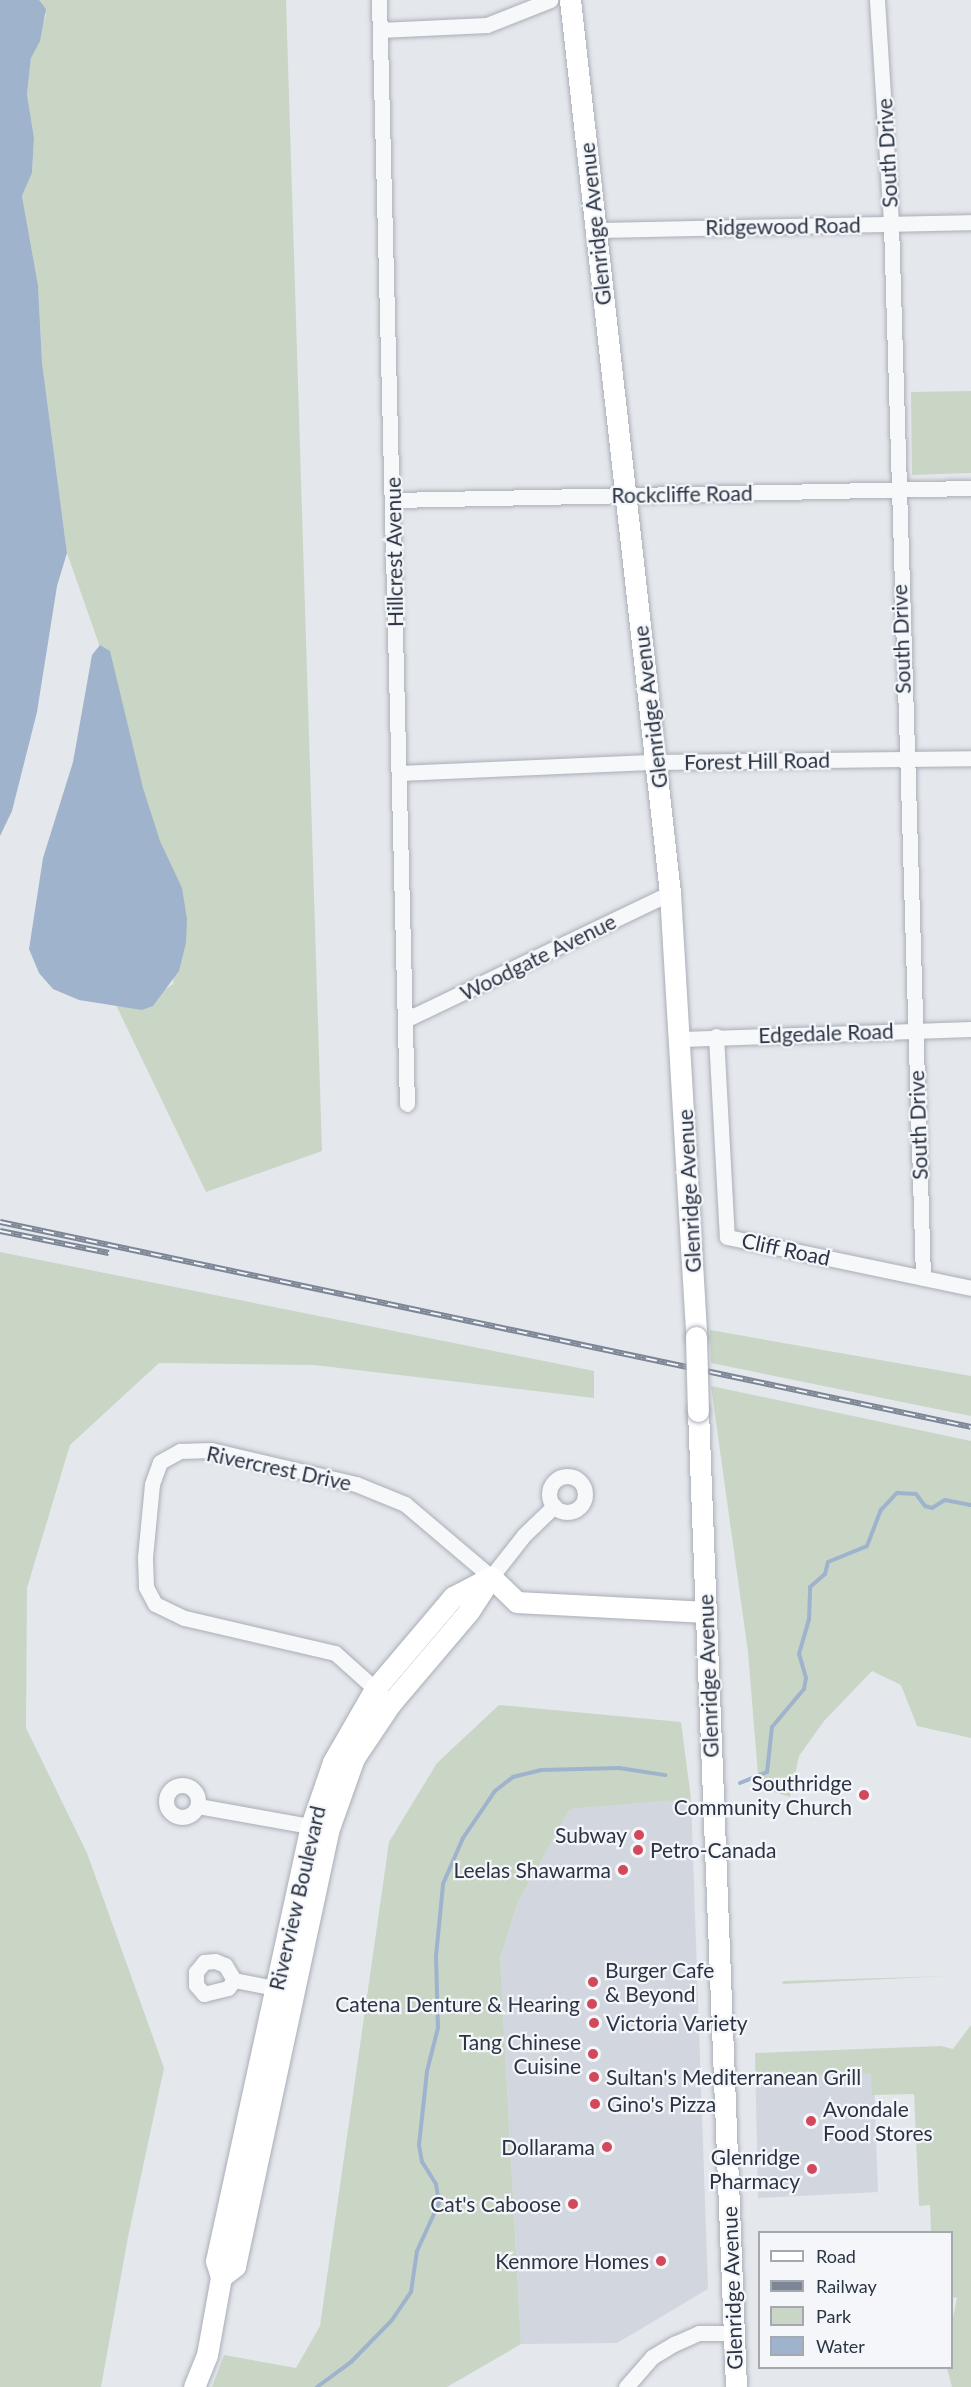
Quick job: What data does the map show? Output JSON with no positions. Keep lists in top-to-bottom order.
{
  "streets": {
    "main road": ["Glenridge Avenue", "Riverview Boulevard"],
    "street": [
      "South Drive",
      "Ridgewood Road",
      "Rockcliffe Road",
      "Hillcrest Avenue",
      "Forest Hill Road",
      "Woodgate Avenue",
      "Edgedale Road",
      "Cliff Road",
      "Rivercrest Drive"
    ]
  },
  "crossings": [
    ["South Drive", "Ridgewood Road"],
    ["South Drive", "Rockcliffe Road"],
    ["South Drive", "Forest Hill Road"],
    ["South Drive", "Edgedale Road"],
    ["South Drive", "Cliff Road"],
    ["Glenridge Avenue", "Ridgewood Road"],
    ["Glenridge Avenue", "Rockcliffe Road"],
    ["Glenridge Avenue", "Forest Hill Road"],
    ["Glenridge Avenue", "Woodgate Avenue"],
    ["Glenridge Avenue", "Edgedale Road"],
    ["Rockcliffe Road", "Hillcrest Avenue"],
    ["Hillcrest Avenue", "Forest Hill Road"],
    ["Hillcrest Avenue", "Woodgate Avenue"],
    ["Edgedale Road", "Cliff Road"],
    ["Rivercrest Drive", "Riverview Boulevard"]
  ],
  "places": [
    "Southridge Community Church",
    "Subway",
    "Petro-Canada",
    "Leelas Shawarma",
    "Burger Cafe & Beyond",
    "Catena Denture & Hearing",
    "Victoria Variety",
    "Tang Chinese Cuisine",
    "Sultan's Mediterranean Grill",
    "Gino's Pizza",
    "Avondale Food Stores",
    "Dollarama",
    "Glenridge Pharmacy",
    "Cat's Caboose",
    "Kenmore Homes"
  ],
  "legend": [
    "Road",
    "Railway",
    "Park",
    "Water"
  ]
}
